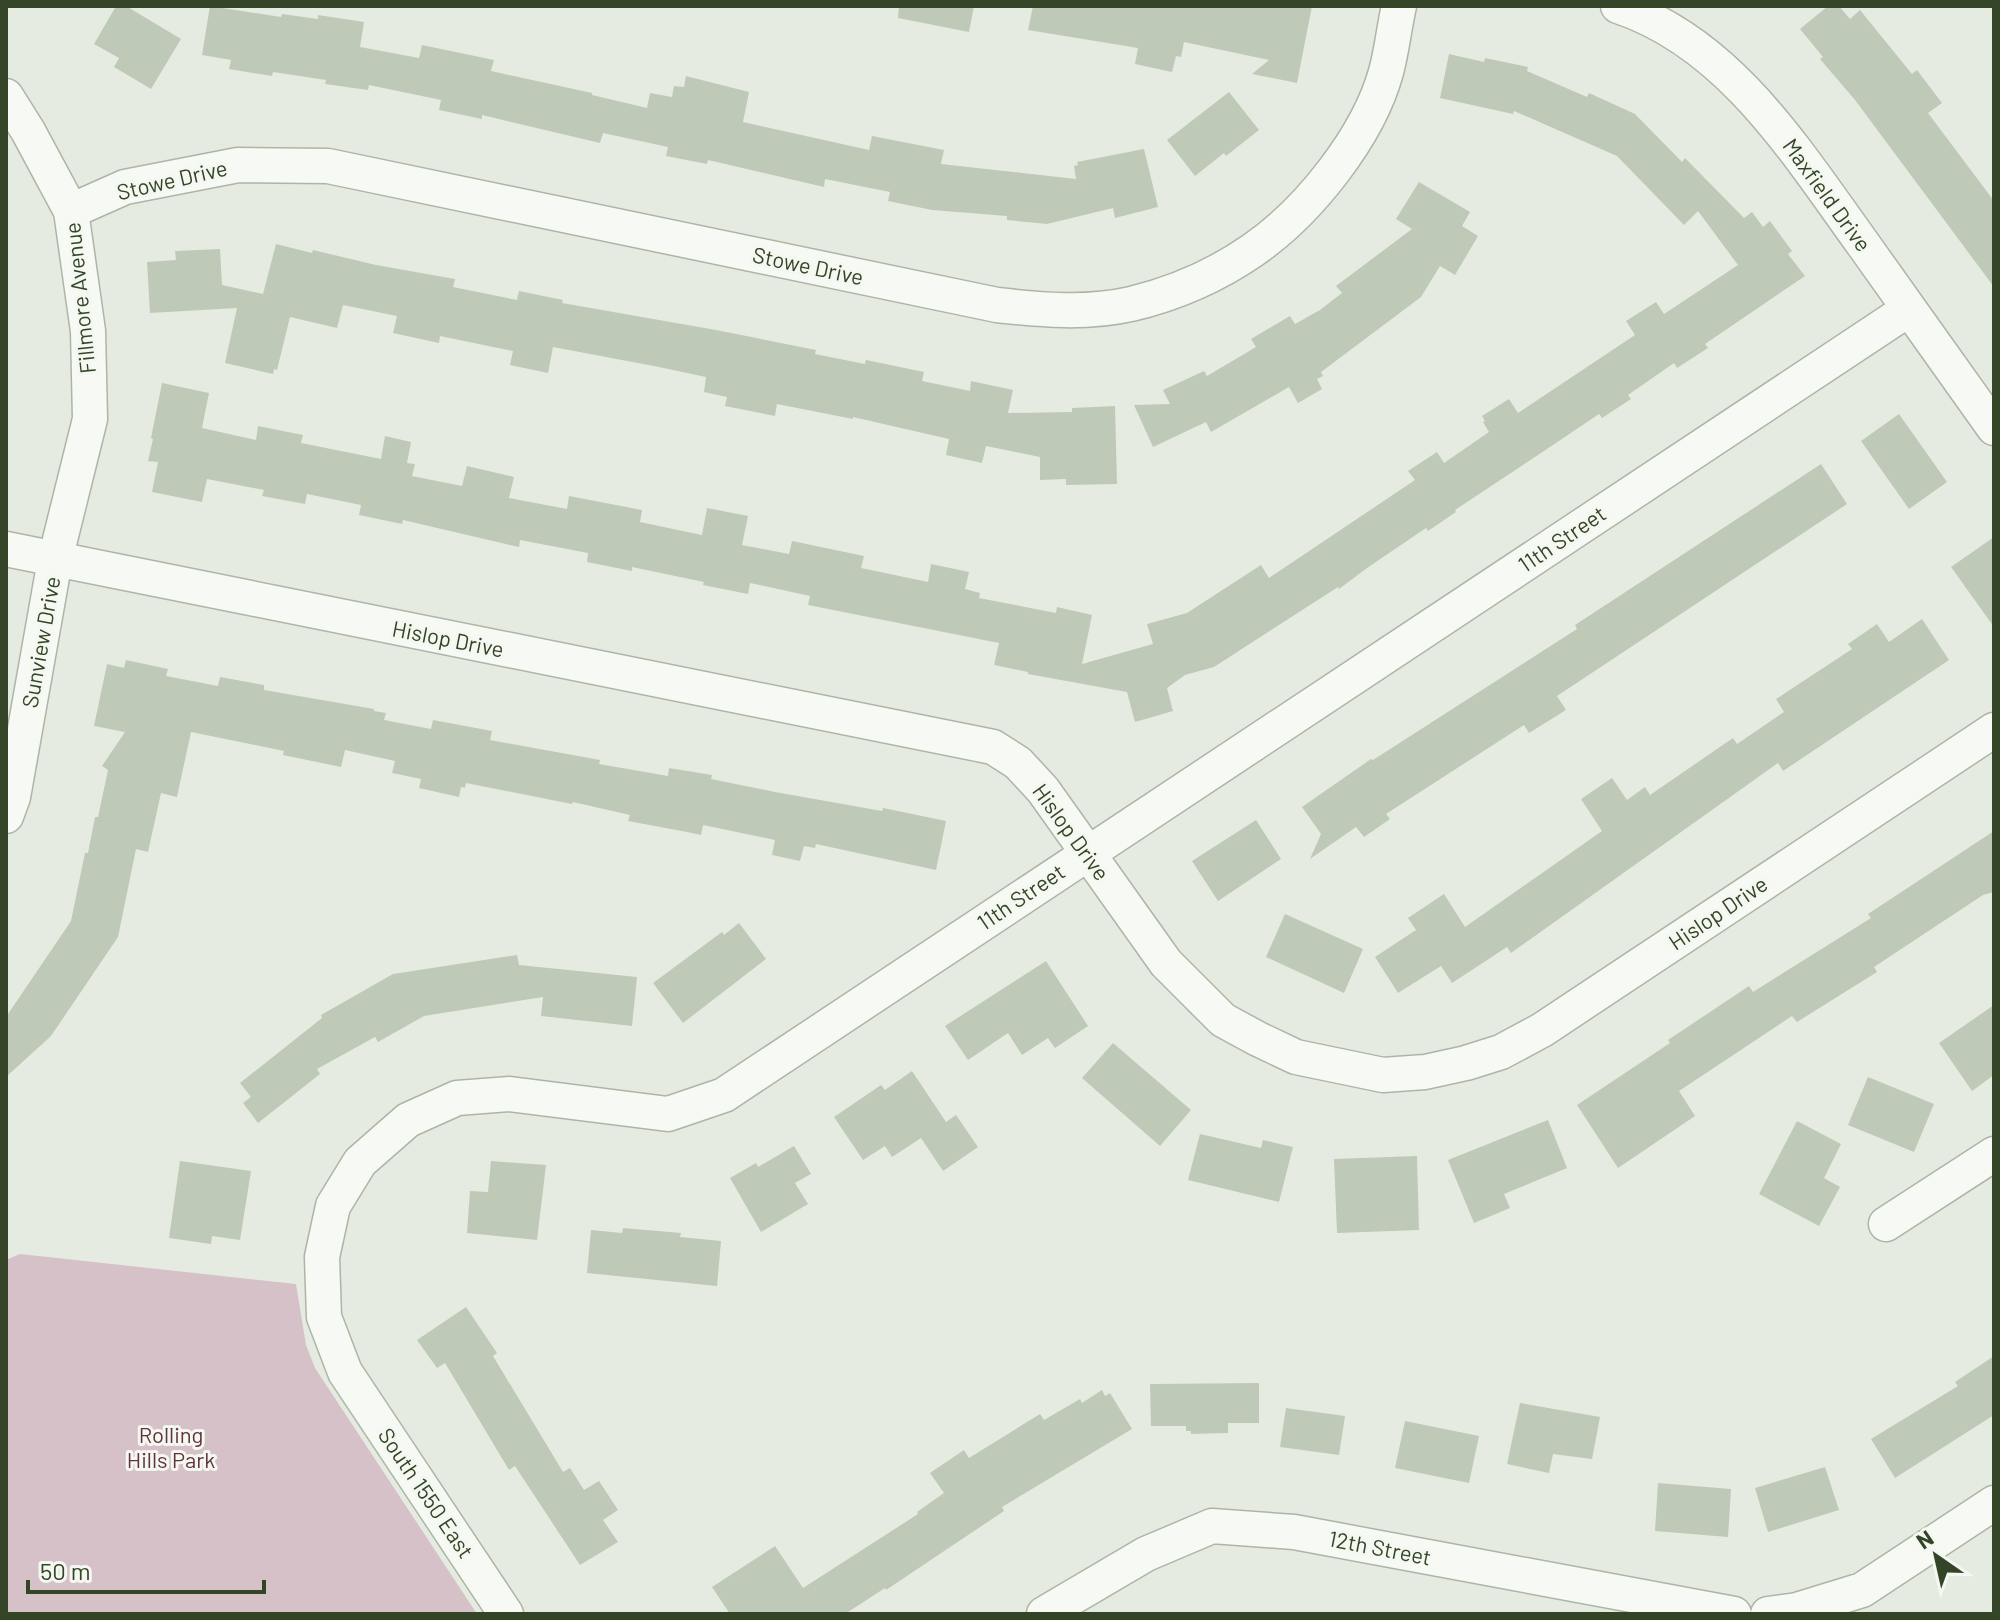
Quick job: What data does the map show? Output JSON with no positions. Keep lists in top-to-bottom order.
{
  "streets": {
    "street": [
      "Stowe Drive",
      "Maxfield Drive",
      "Fillmore Avenue",
      "11th Street",
      "Hislop Drive",
      "Sunview Drive",
      "South 1550 East",
      "12th Street"
    ]
  },
  "crossings": [
    ["Stowe Drive", "Fillmore Avenue"],
    ["Maxfield Drive", "11th Street"],
    ["Fillmore Avenue", "Hislop Drive"],
    ["Fillmore Avenue", "Sunview Drive"],
    ["11th Street", "Hislop Drive"],
    ["11th Street", "South 1550 East"],
    ["Hislop Drive", "Sunview Drive"]
  ],
  "parks": ["Rolling Hills Park"],
  "scale_bar": "50 m",
  "north": "top left"
}
